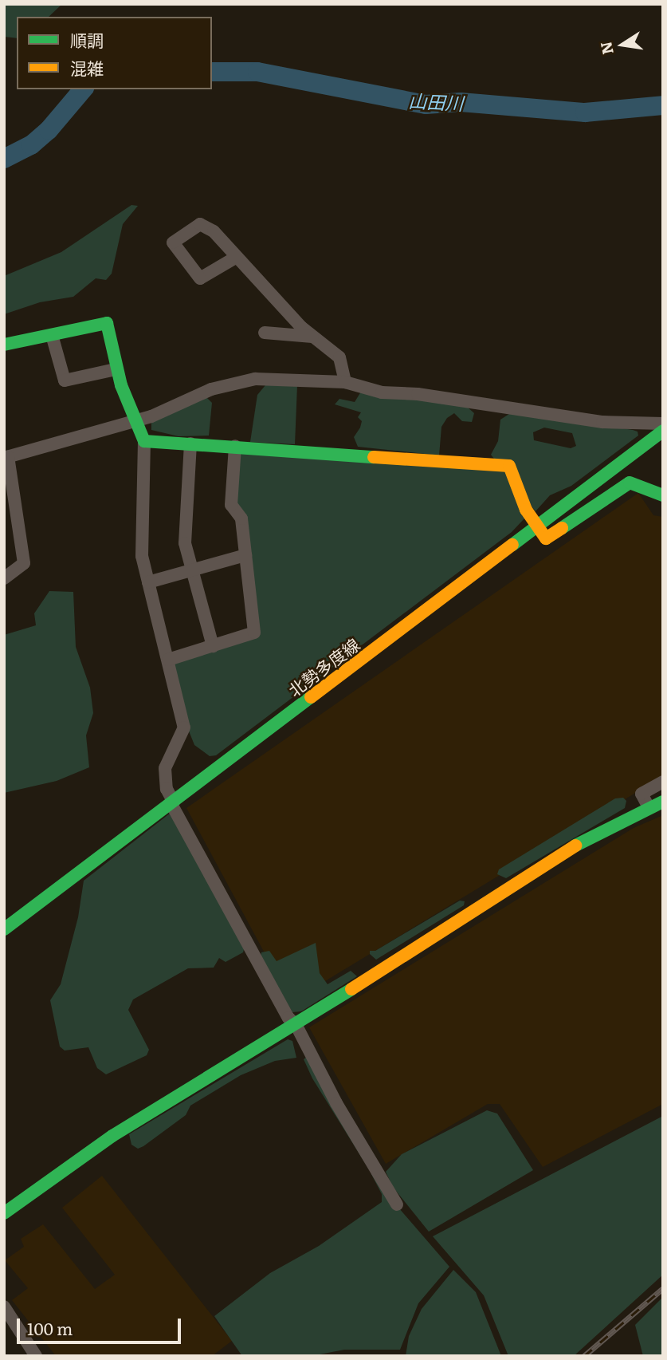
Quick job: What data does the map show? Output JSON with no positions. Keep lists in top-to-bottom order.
{
  "streets": {
    "street": ["北勢多度線"]
  },
  "water": ["山田川"],
  "legend": ["順調", "混雑"],
  "scale_bar": "100 m",
  "north": "left"
}
